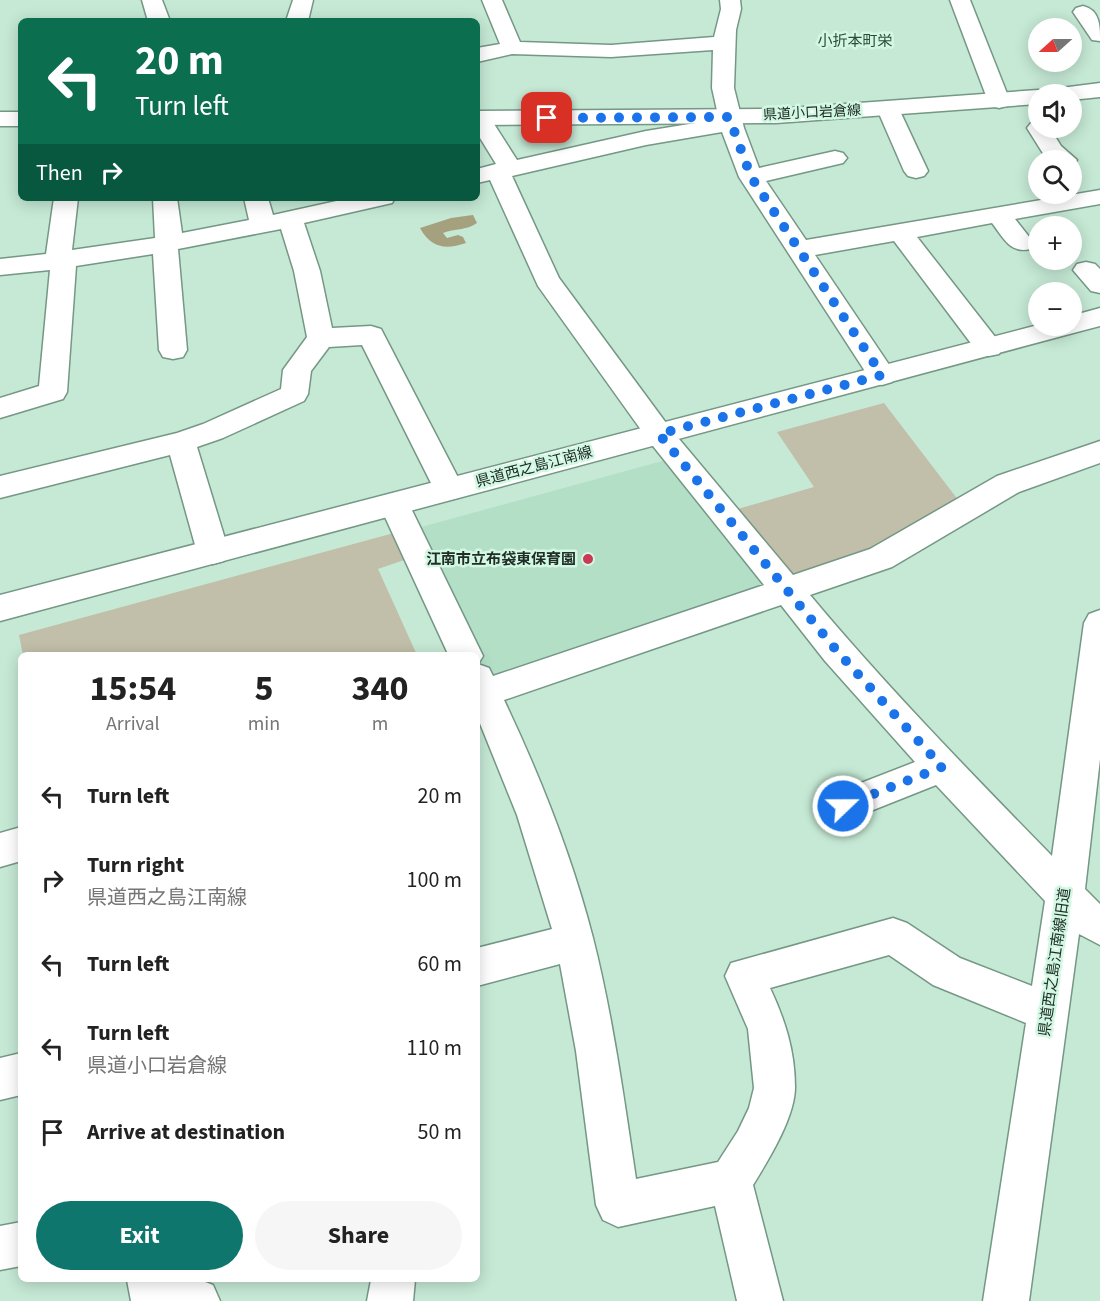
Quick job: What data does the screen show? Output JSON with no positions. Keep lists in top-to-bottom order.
{
  "streets": {
    "street": ["県道小口岩倉線", "県道西之島江南線", "県道西之島江南線旧道"]
  },
  "districts": ["小折本町栄"],
  "places": ["江南市立布袋東保育園"],
  "north": "left",
  "page": {
    "map_buttons": ["+", "−"],
    "turn": ["20 m", "Turn left"],
    "then": "Then",
    "eta": [
      "15:54",
      "Arrival",
      "5",
      "min",
      "340",
      "m"
    ],
    "list": [
      {
        "name": "Turn left",
        "value": "20 m"
      },
      {
        "name": "Turn right",
        "note": "県道西之島江南線",
        "value": "100 m"
      },
      {
        "name": "Turn left",
        "value": "60 m"
      },
      {
        "name": "Turn left",
        "note": "県道小口岩倉線",
        "value": "110 m"
      },
      {
        "name": "Arrive at destination",
        "value": "50 m"
      }
    ],
    "buttons": ["Exit", "Share"]
  }
}
